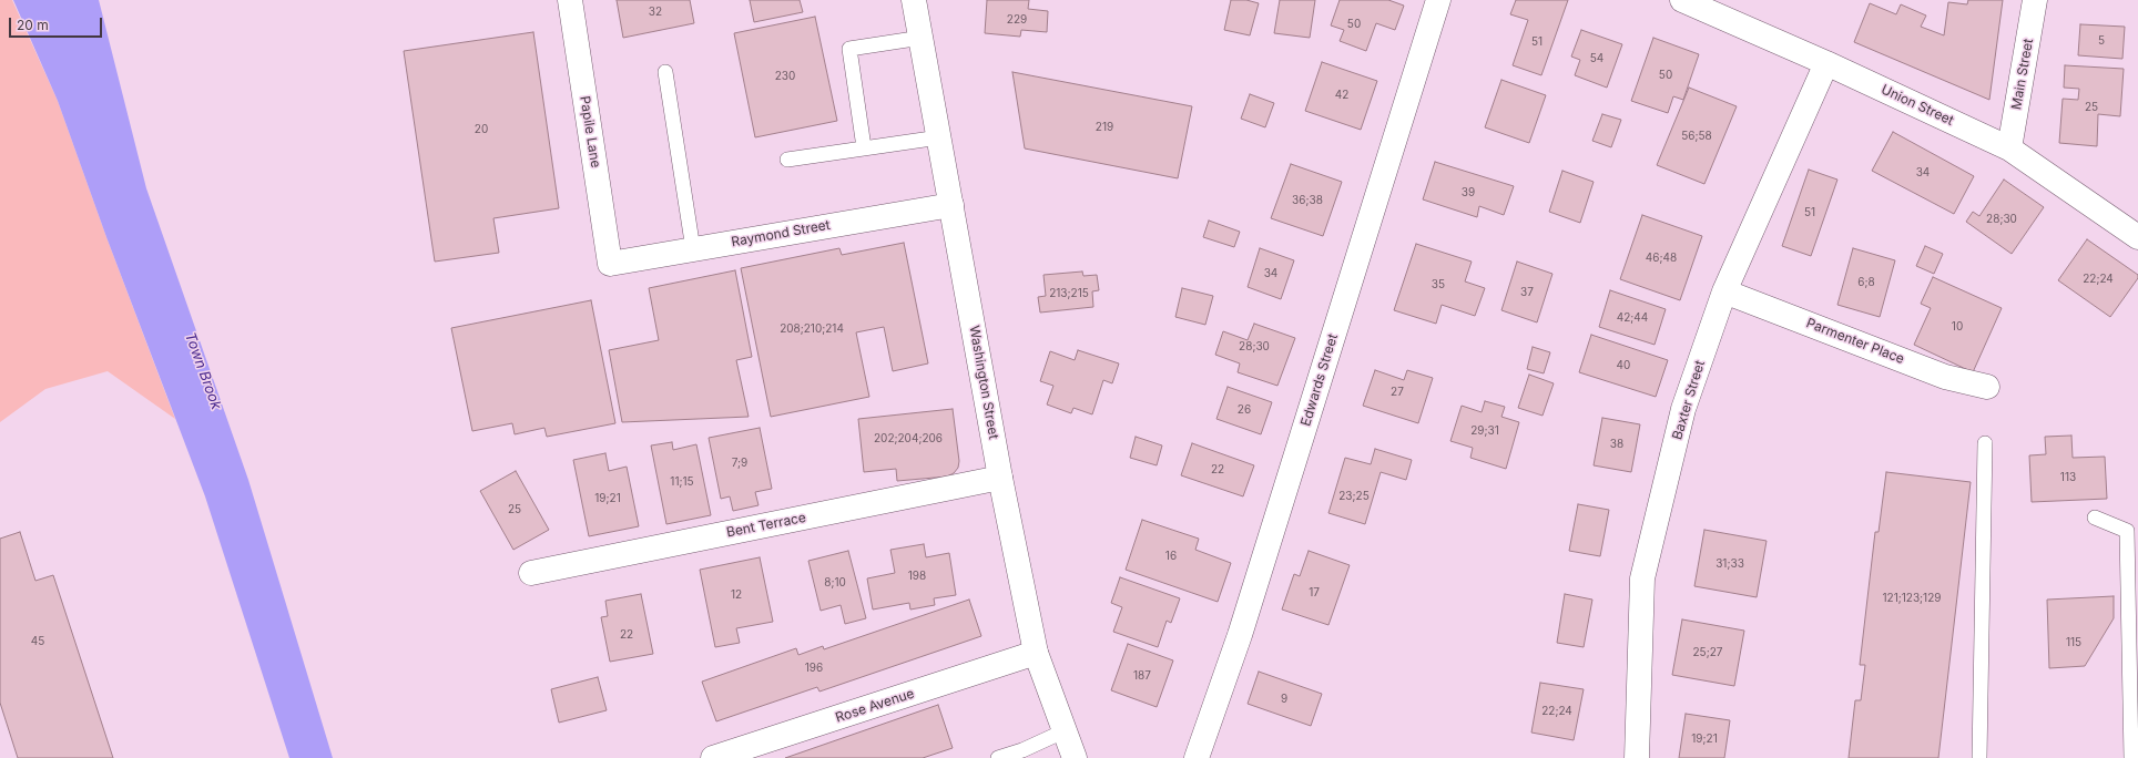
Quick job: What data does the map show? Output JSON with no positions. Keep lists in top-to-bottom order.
{
  "streets": {
    "street": [
      "Main Street",
      "Union Street",
      "Papile Lane",
      "Raymond Street",
      "Parmenter Place",
      "Edwards Street",
      "Washington Street",
      "Baxter Street",
      "Bent Terrace",
      "Rose Avenue"
    ]
  },
  "crossings": [
    ["Main Street", "Union Street"],
    ["Union Street", "Baxter Street"],
    ["Papile Lane", "Raymond Street"],
    ["Raymond Street", "Washington Street"],
    ["Parmenter Place", "Baxter Street"],
    ["Washington Street", "Bent Terrace"],
    ["Washington Street", "Rose Avenue"]
  ],
  "water": ["Town Brook"],
  "house_numbers": [
    "32",
    "229",
    "50",
    "5",
    "51",
    "54",
    "50",
    "230",
    "42",
    "25",
    "219",
    "20",
    "56;58",
    "34",
    "39",
    "36;38",
    "51",
    "28;30",
    "46;48",
    "34",
    "22;24",
    "6;8",
    "35",
    "37",
    "213;215",
    "42;44",
    "10",
    "208;210;214",
    "28;30",
    "40",
    "27",
    "26",
    "29;31",
    "202;204;206",
    "38",
    "7;9",
    "22",
    "113",
    "11;15",
    "23;25",
    "19;21",
    "25",
    "16",
    "31;33",
    "198",
    "8;10",
    "17",
    "12",
    "121;123;129",
    "22",
    "45",
    "115",
    "25;27",
    "196",
    "187",
    "9",
    "22;24",
    "19;21"
  ],
  "scale_bar": "20 m"
}
